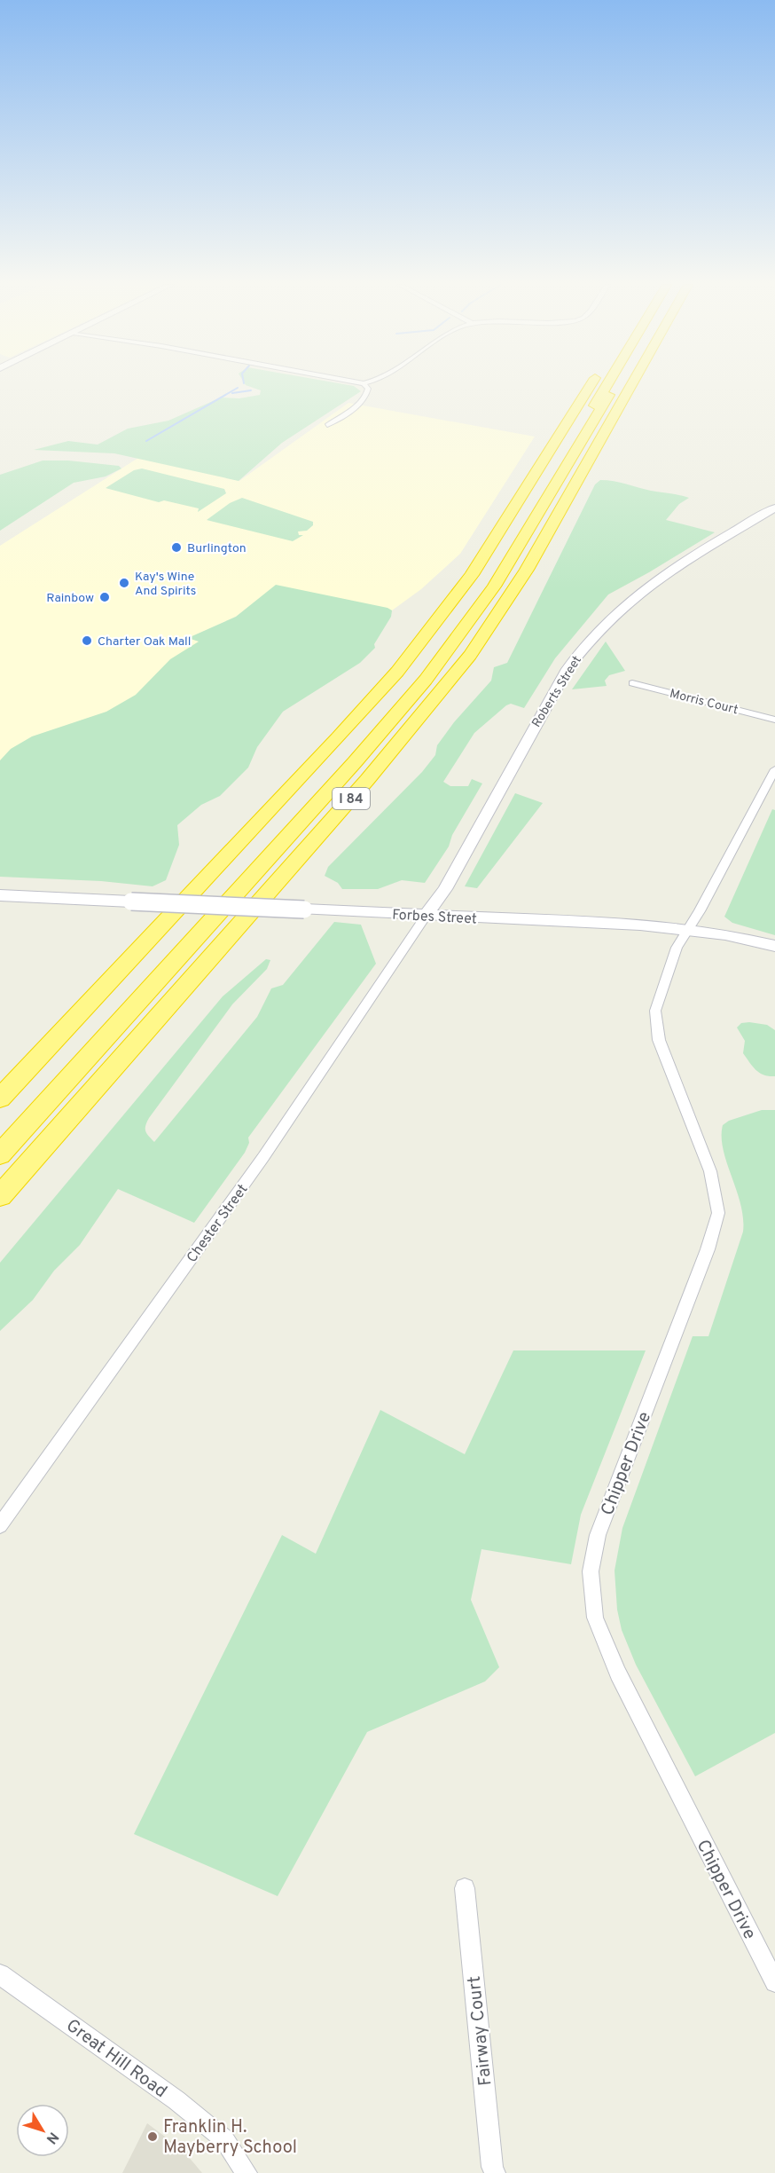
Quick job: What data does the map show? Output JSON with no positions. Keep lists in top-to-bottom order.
{
  "streets": {
    "highway": ["I 84"],
    "main road": ["Roberts Street", "Forbes Street"],
    "street": [
      "Morris Court",
      "Chester Street",
      "Chipper Drive",
      "Fairway Court",
      "Great Hill Road"
    ]
  },
  "crossings": [
    ["Roberts Street", "Forbes Street"],
    ["Roberts Street", "Chester Street"],
    ["Forbes Street", "Chester Street"],
    ["Forbes Street", "Chipper Drive"]
  ],
  "places": [
    "Burlington",
    "Kay's Wine And Spirits",
    "Rainbow",
    "Charter Oak Mall",
    "Franklin H. Mayberry School"
  ],
  "north": "bottom right"
}
